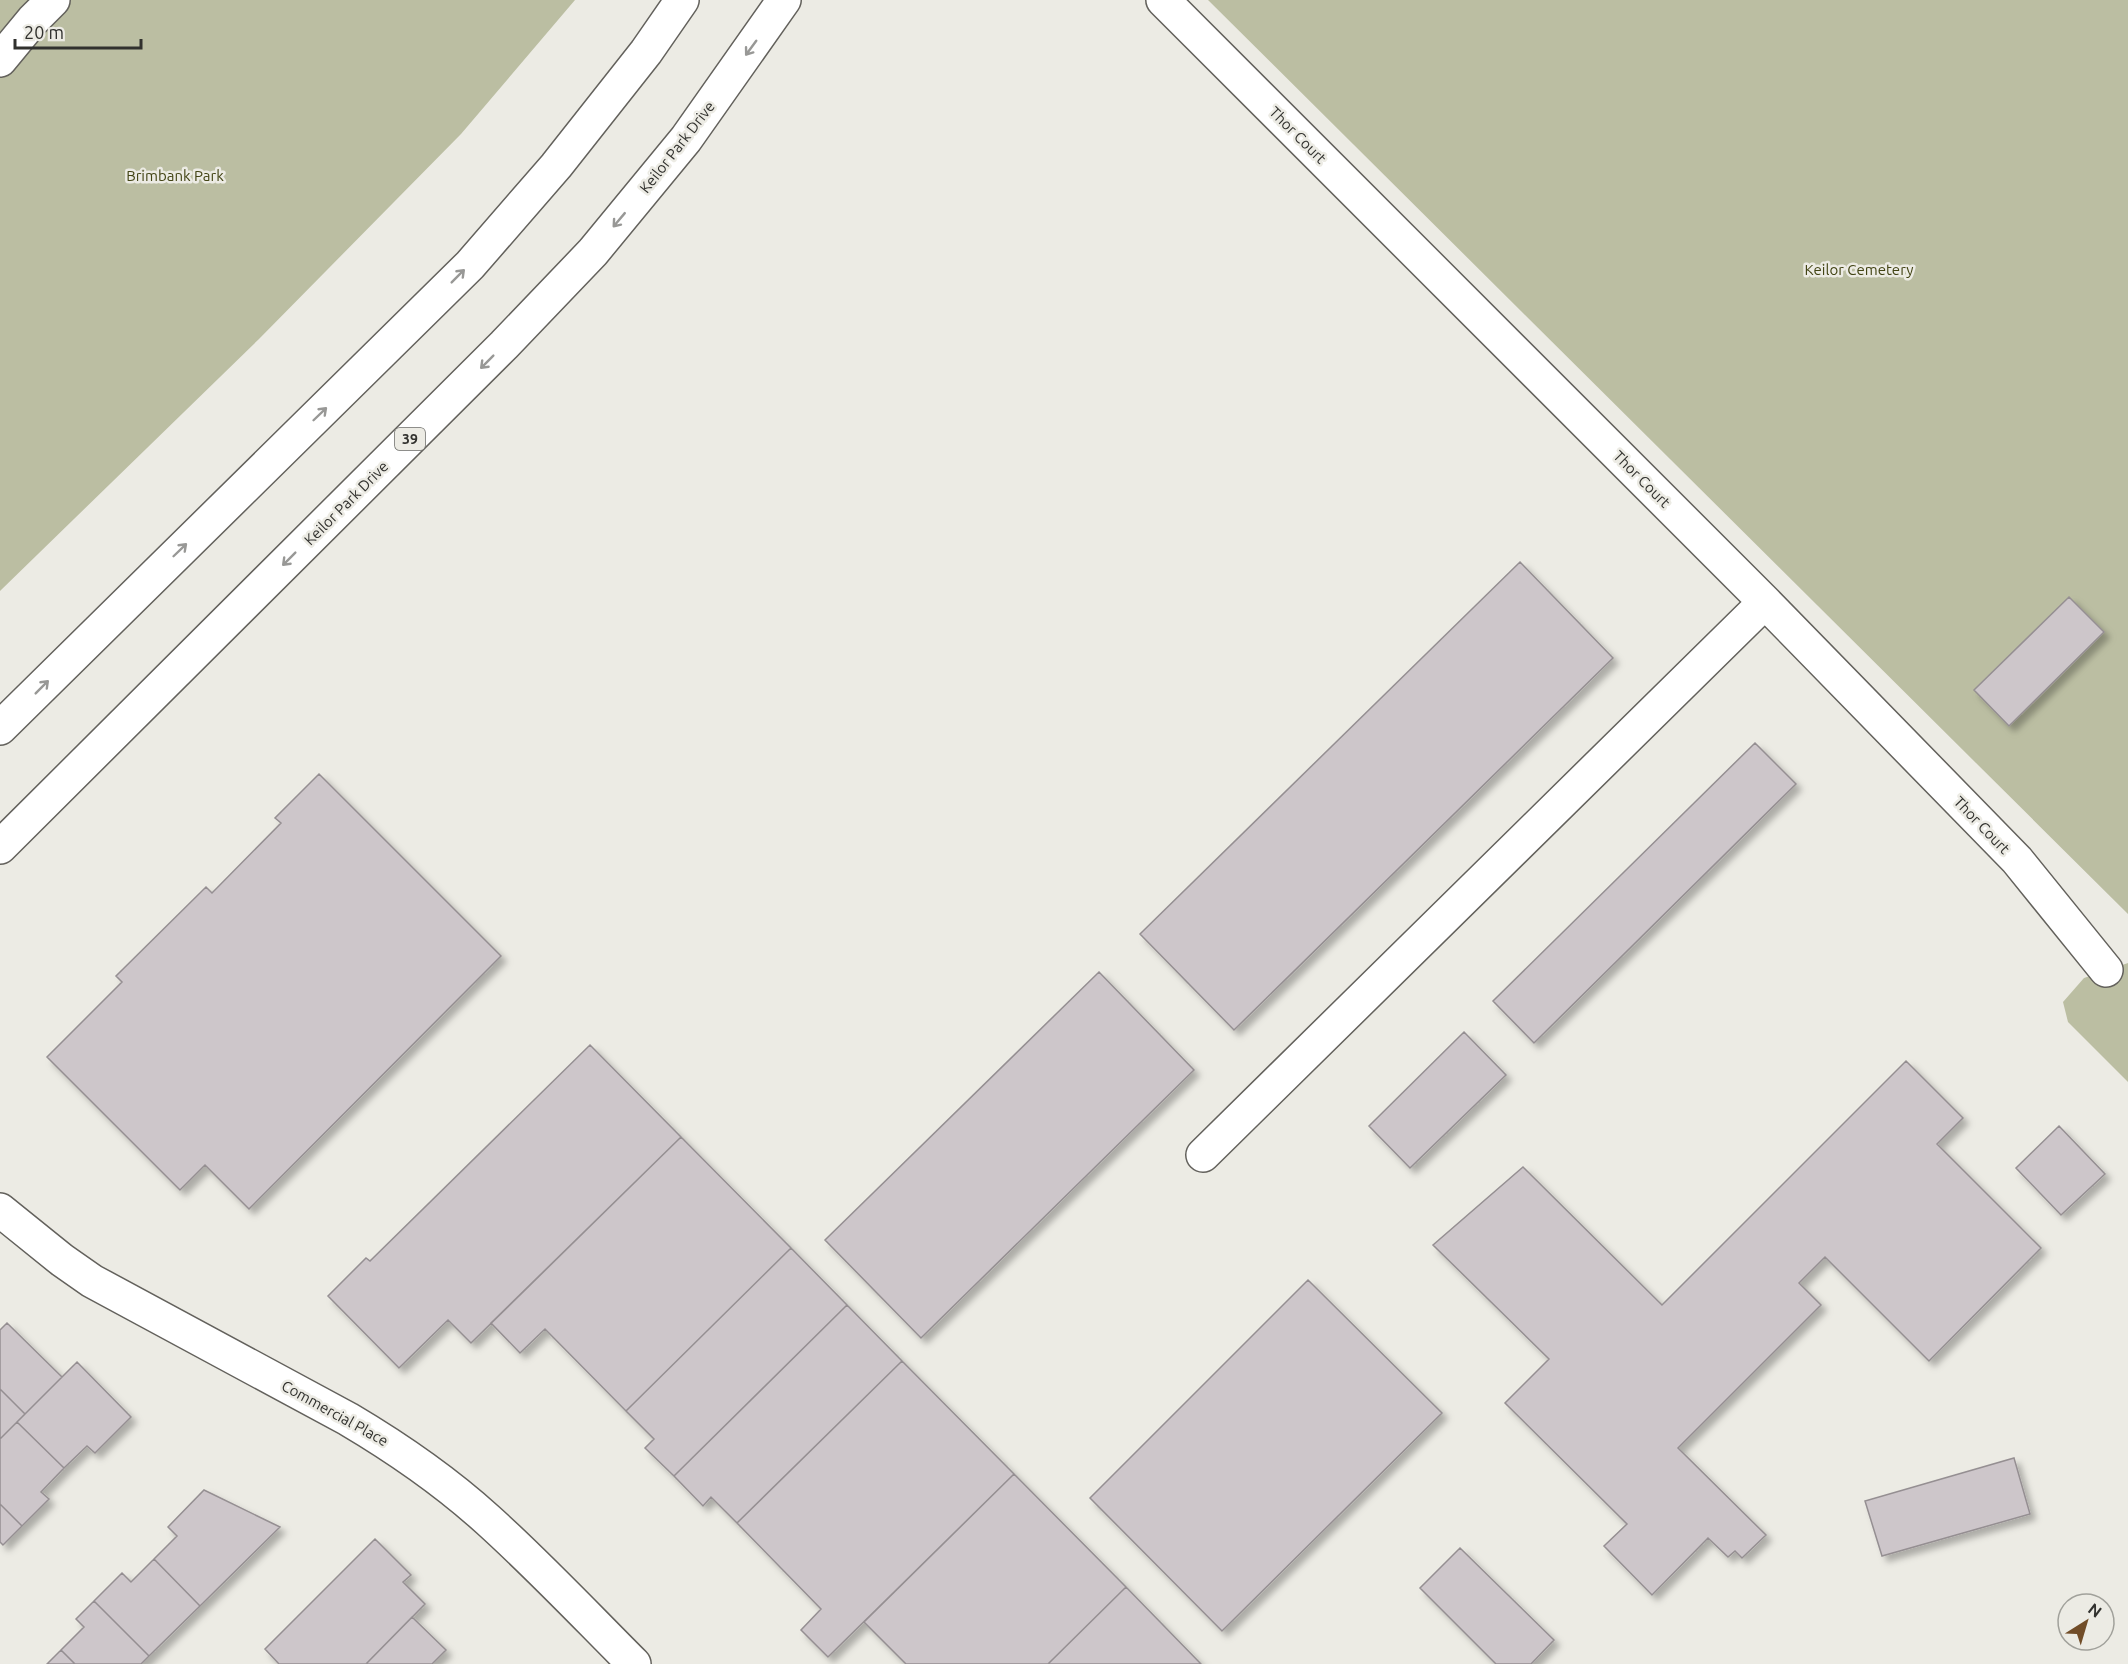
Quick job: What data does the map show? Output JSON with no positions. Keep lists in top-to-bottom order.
{
  "streets": {
    "main road": [
      "Thor Court",
      "Keilor Park Drive",
      "39",
      "Commercial Place"
    ]
  },
  "parks": ["Brimbank Park", "Keilor Cemetery"],
  "scale_bar": "20 m",
  "north": "top right"
}
